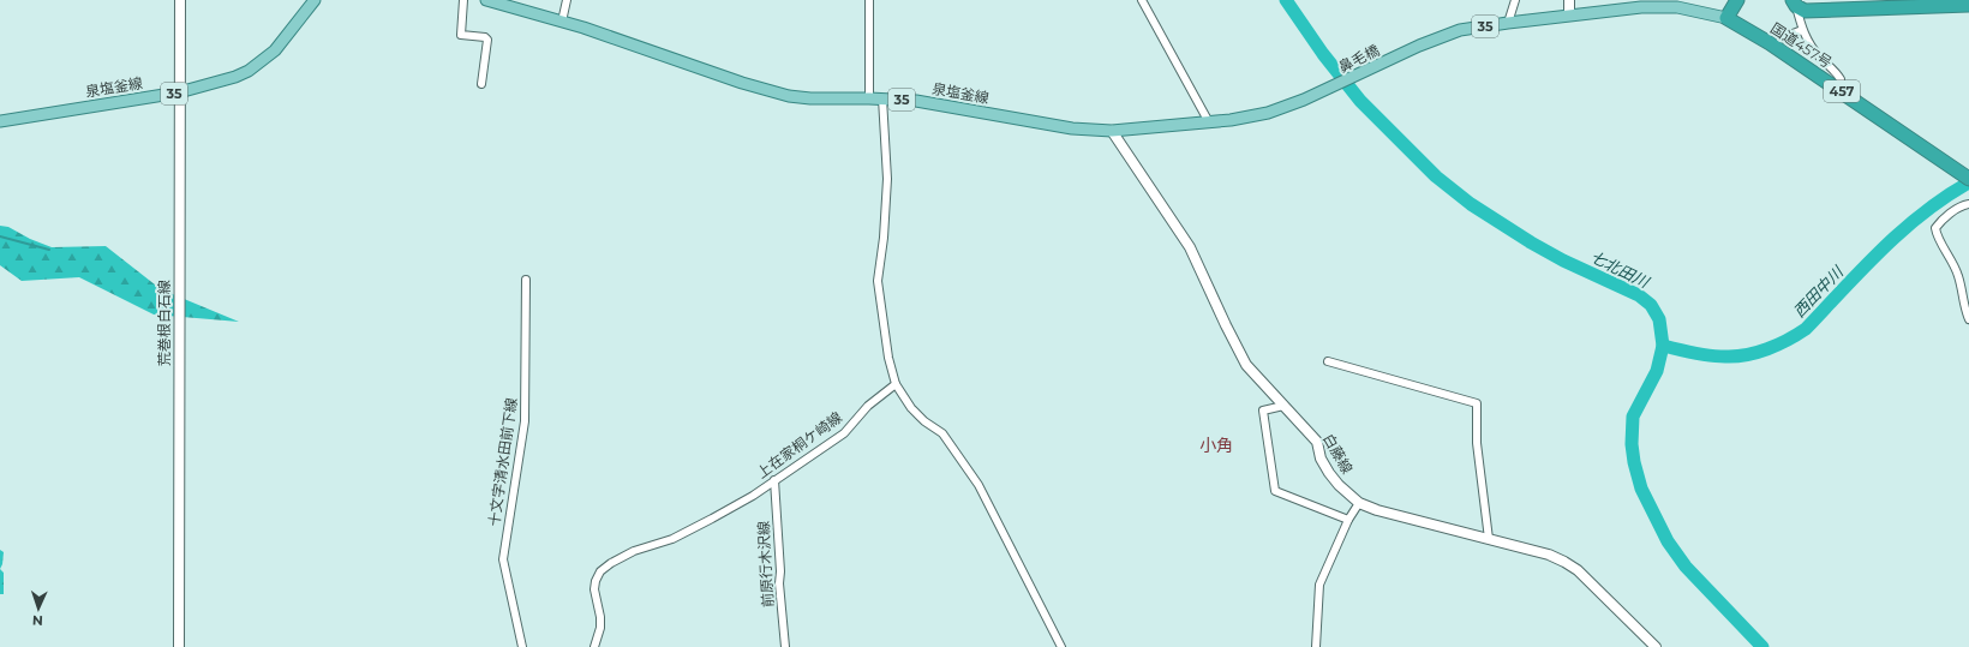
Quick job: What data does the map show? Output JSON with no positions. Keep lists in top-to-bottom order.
{
  "streets": {
    "highway": ["国道457号", "457"],
    "main road": ["35", "鼻毛橋", "泉塩釜線"],
    "street": [
      "荒巻根白石線",
      "上在家桐ケ崎線",
      "白藤線",
      "十文字清水田前下線",
      "前原行木沢線"
    ]
  },
  "crossings": [
    ["35", "国道457号"],
    ["35", "鼻毛橋"],
    ["鼻毛橋", "泉塩釜線"],
    ["泉塩釜線", "荒巻根白石線"],
    ["泉塩釜線", "白藤線"],
    ["上在家桐ケ崎線", "前原行木沢線"]
  ],
  "districts": ["小角"],
  "water": ["七北田川", "西田中川"],
  "north": "bottom"
}
